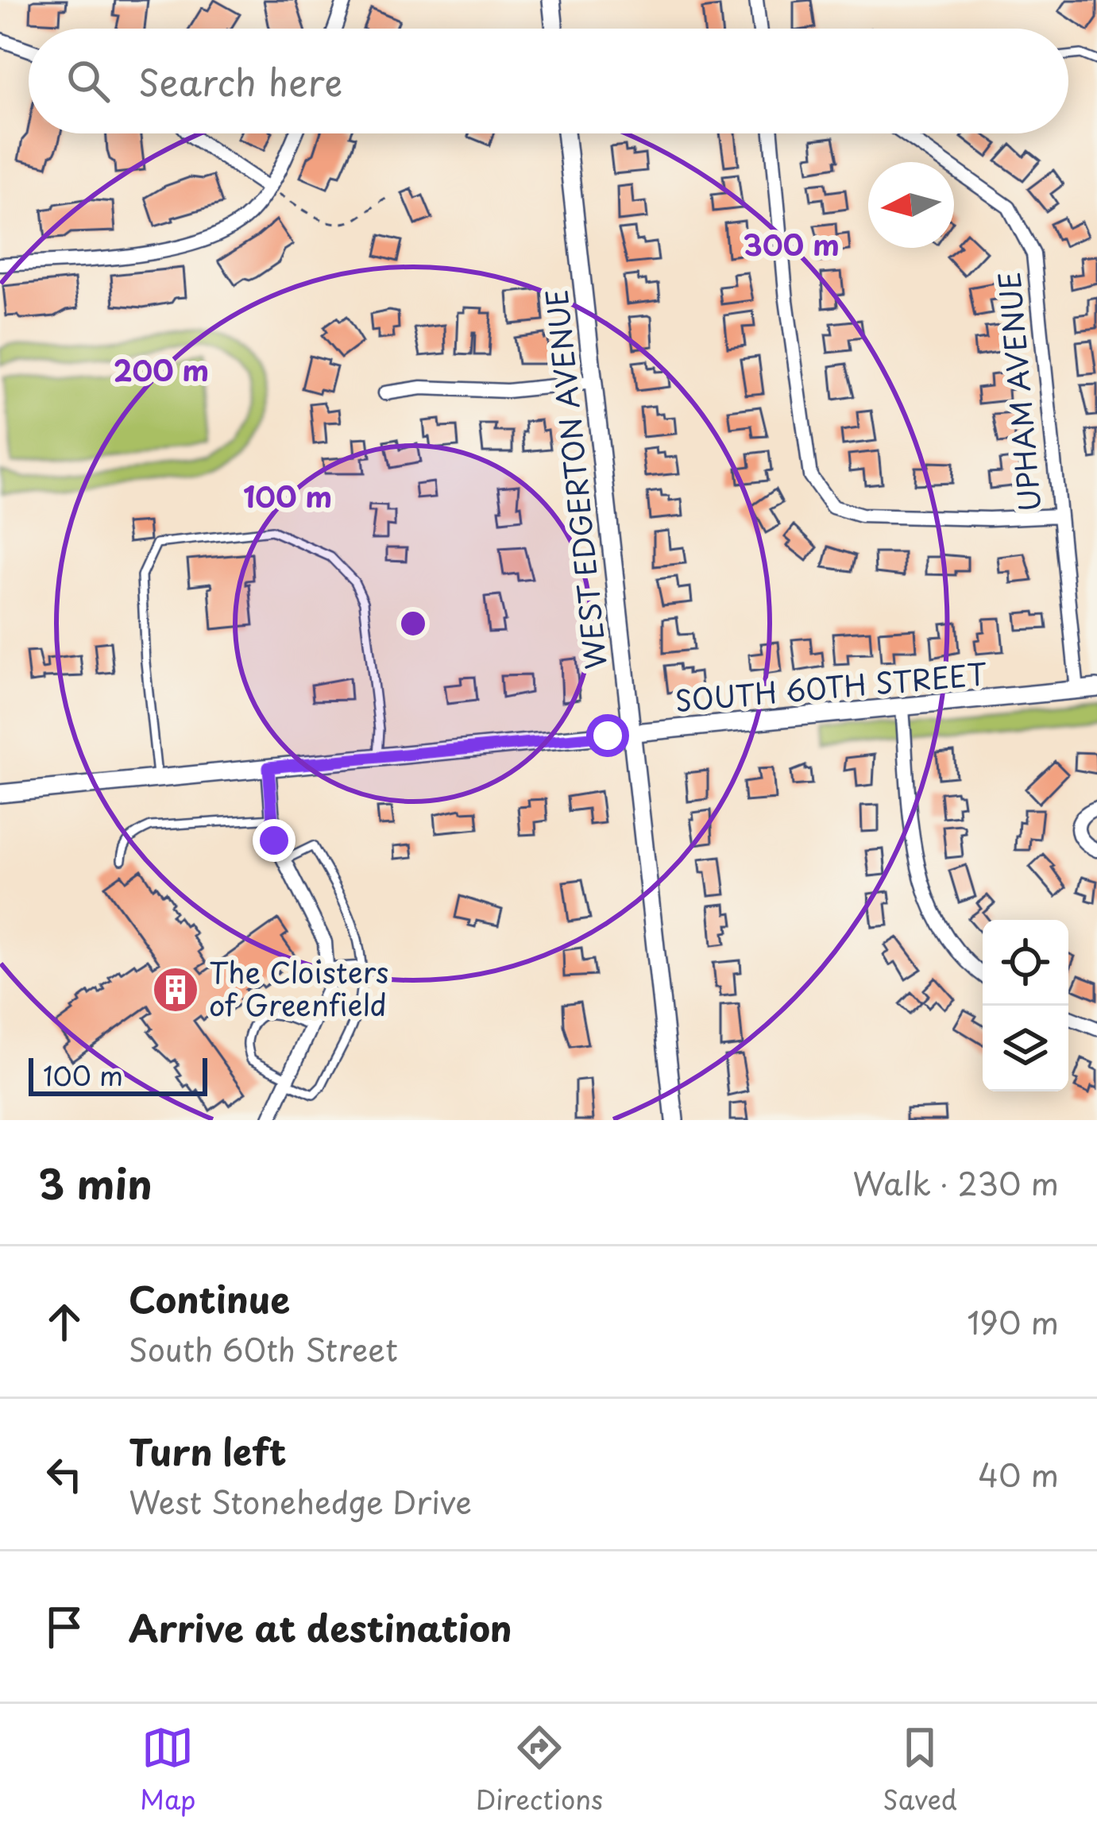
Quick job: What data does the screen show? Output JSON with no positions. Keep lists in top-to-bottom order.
{
  "streets": {
    "street": ["UPHAM AVENUE", "WEST EDGERTON AVENUE", "SOUTH 60TH STREET"]
  },
  "crossings": [
    ["UPHAM AVENUE", "SOUTH 60TH STREET"],
    ["WEST EDGERTON AVENUE", "SOUTH 60TH STREET"]
  ],
  "places": {
    "building": ["The Cloisters of Greenfield"]
  },
  "scale_bar": "100 m",
  "north": "left",
  "page": {
    "search": "Search here",
    "scale": "100 m",
    "heading": ["3 min", "Walk · 230 m"],
    "list": [
      ["Continue", "South 60th Street", "190 m"],
      ["Turn left", "West Stonehedge Drive", "40 m"],
      "Arrive at destination"
    ],
    "nav": ["Map", "Directions", "Saved"]
  },
  "rings": ["300 m", "200 m", "100 m"]
}
